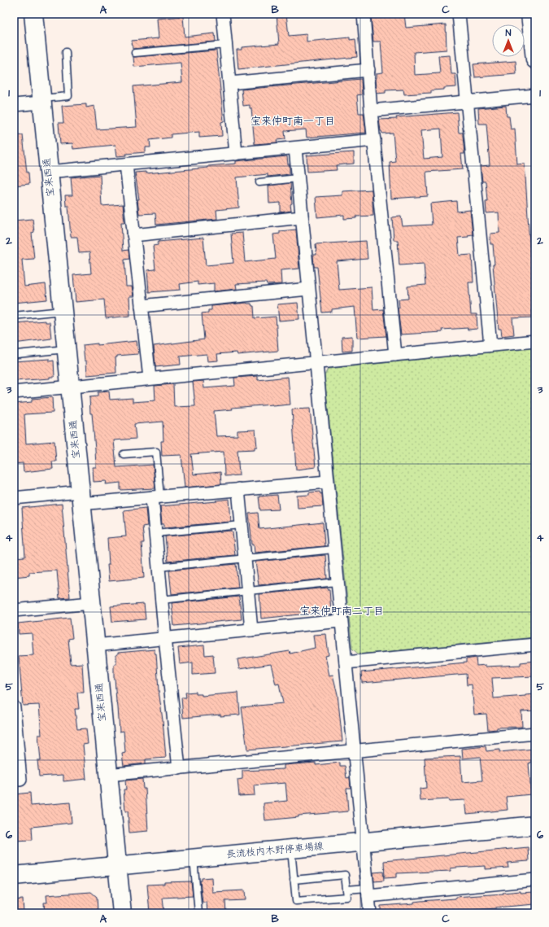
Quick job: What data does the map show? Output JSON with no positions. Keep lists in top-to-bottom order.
{
  "streets": {
    "street": ["宝来西通", "長流枝内木野停車場線"]
  },
  "crossings": [
    ["宝来西通", "長流枝内木野停車場線"]
  ],
  "districts": ["宝来仲町南一丁目", "宝来仲町南二丁目"],
  "north": "top",
  "grid": {
    "columns": ["A", "B", "C"],
    "rows": [
      "1",
      "2",
      "3",
      "4",
      "5",
      "6"
    ]
  }
}
